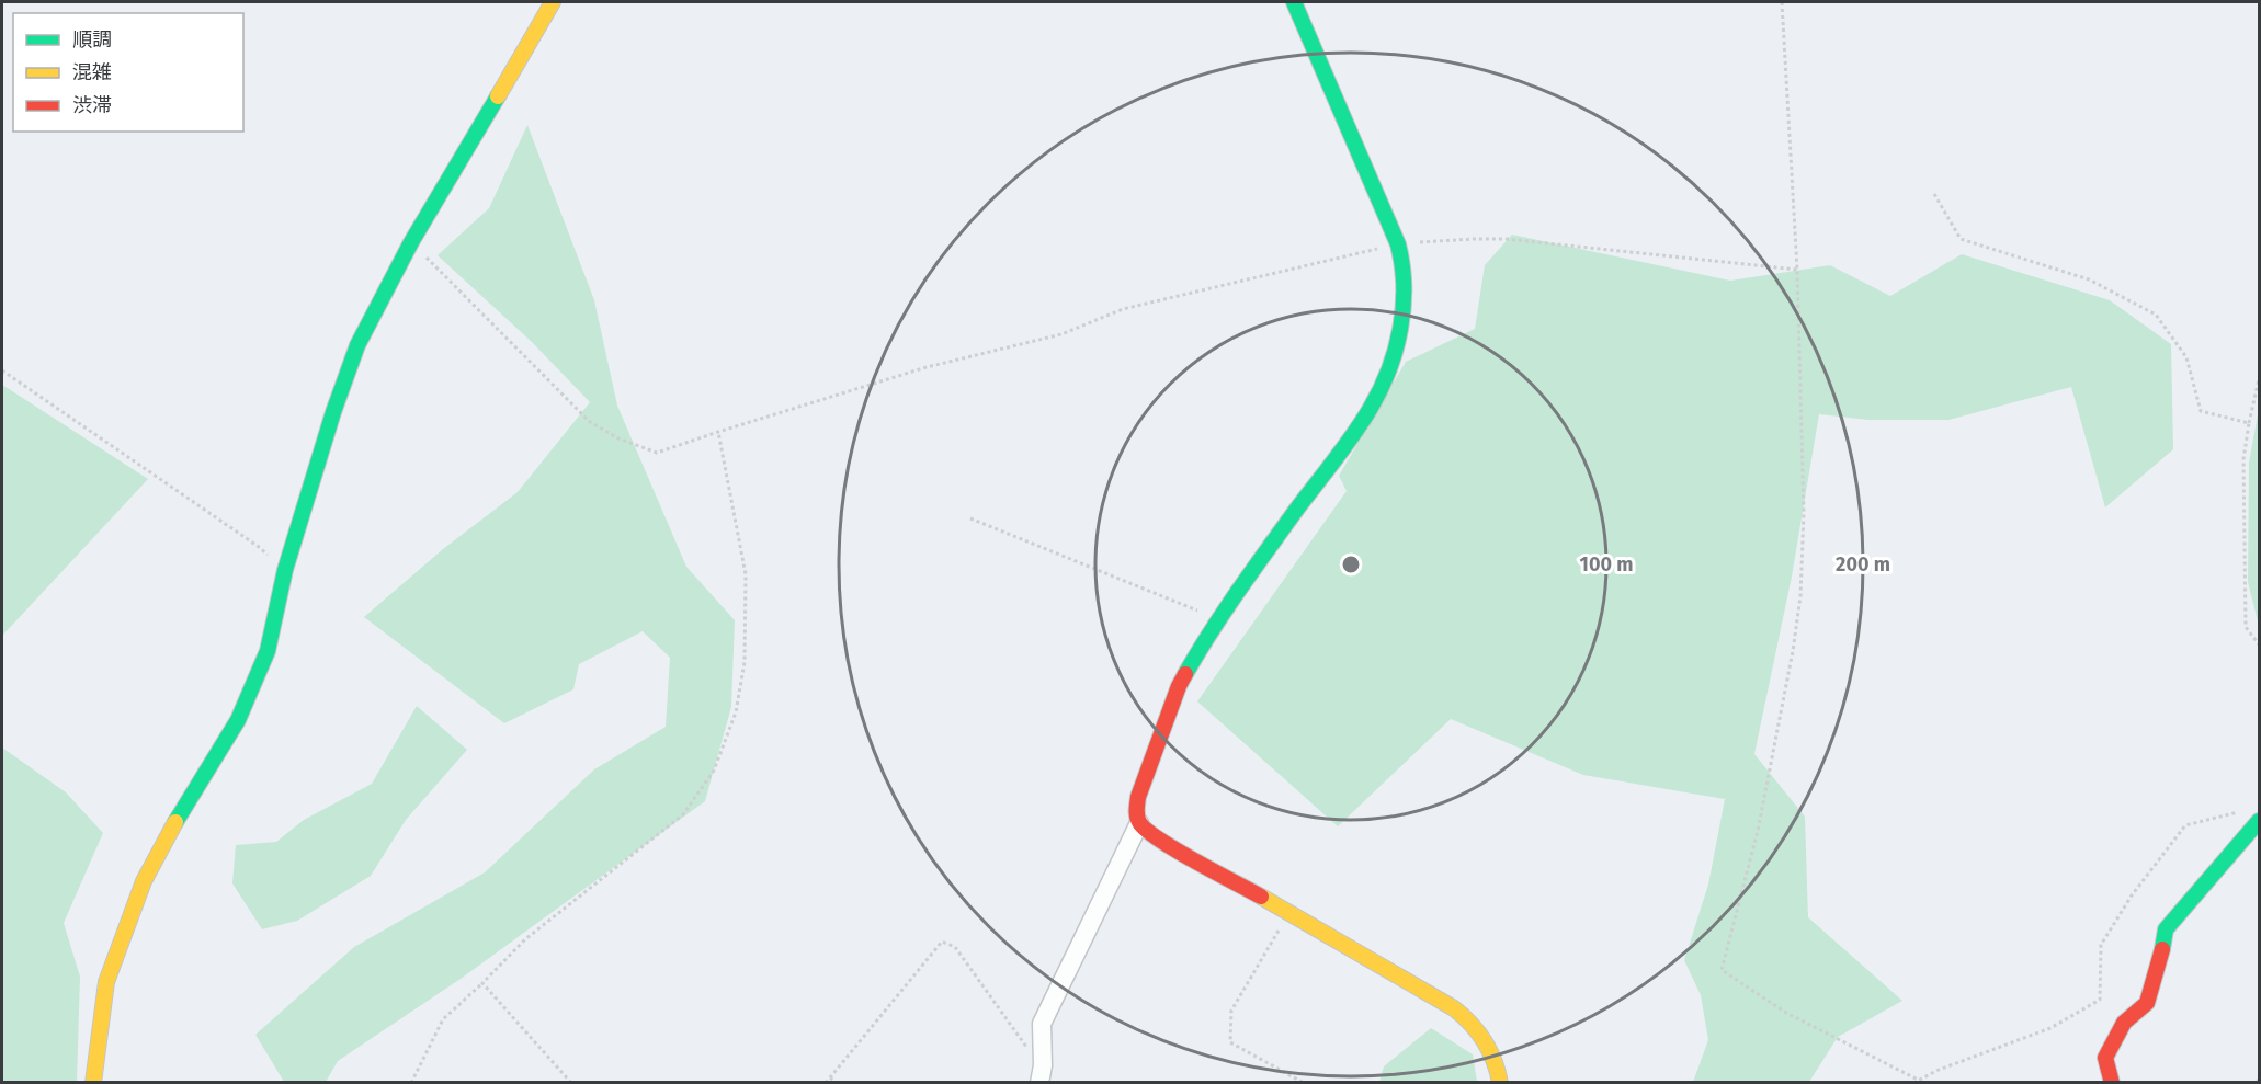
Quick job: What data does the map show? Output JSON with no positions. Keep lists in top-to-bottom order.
{
  "legend": ["順調", "混雑", "渋滞"],
  "rings": ["100 m", "200 m"]
}
